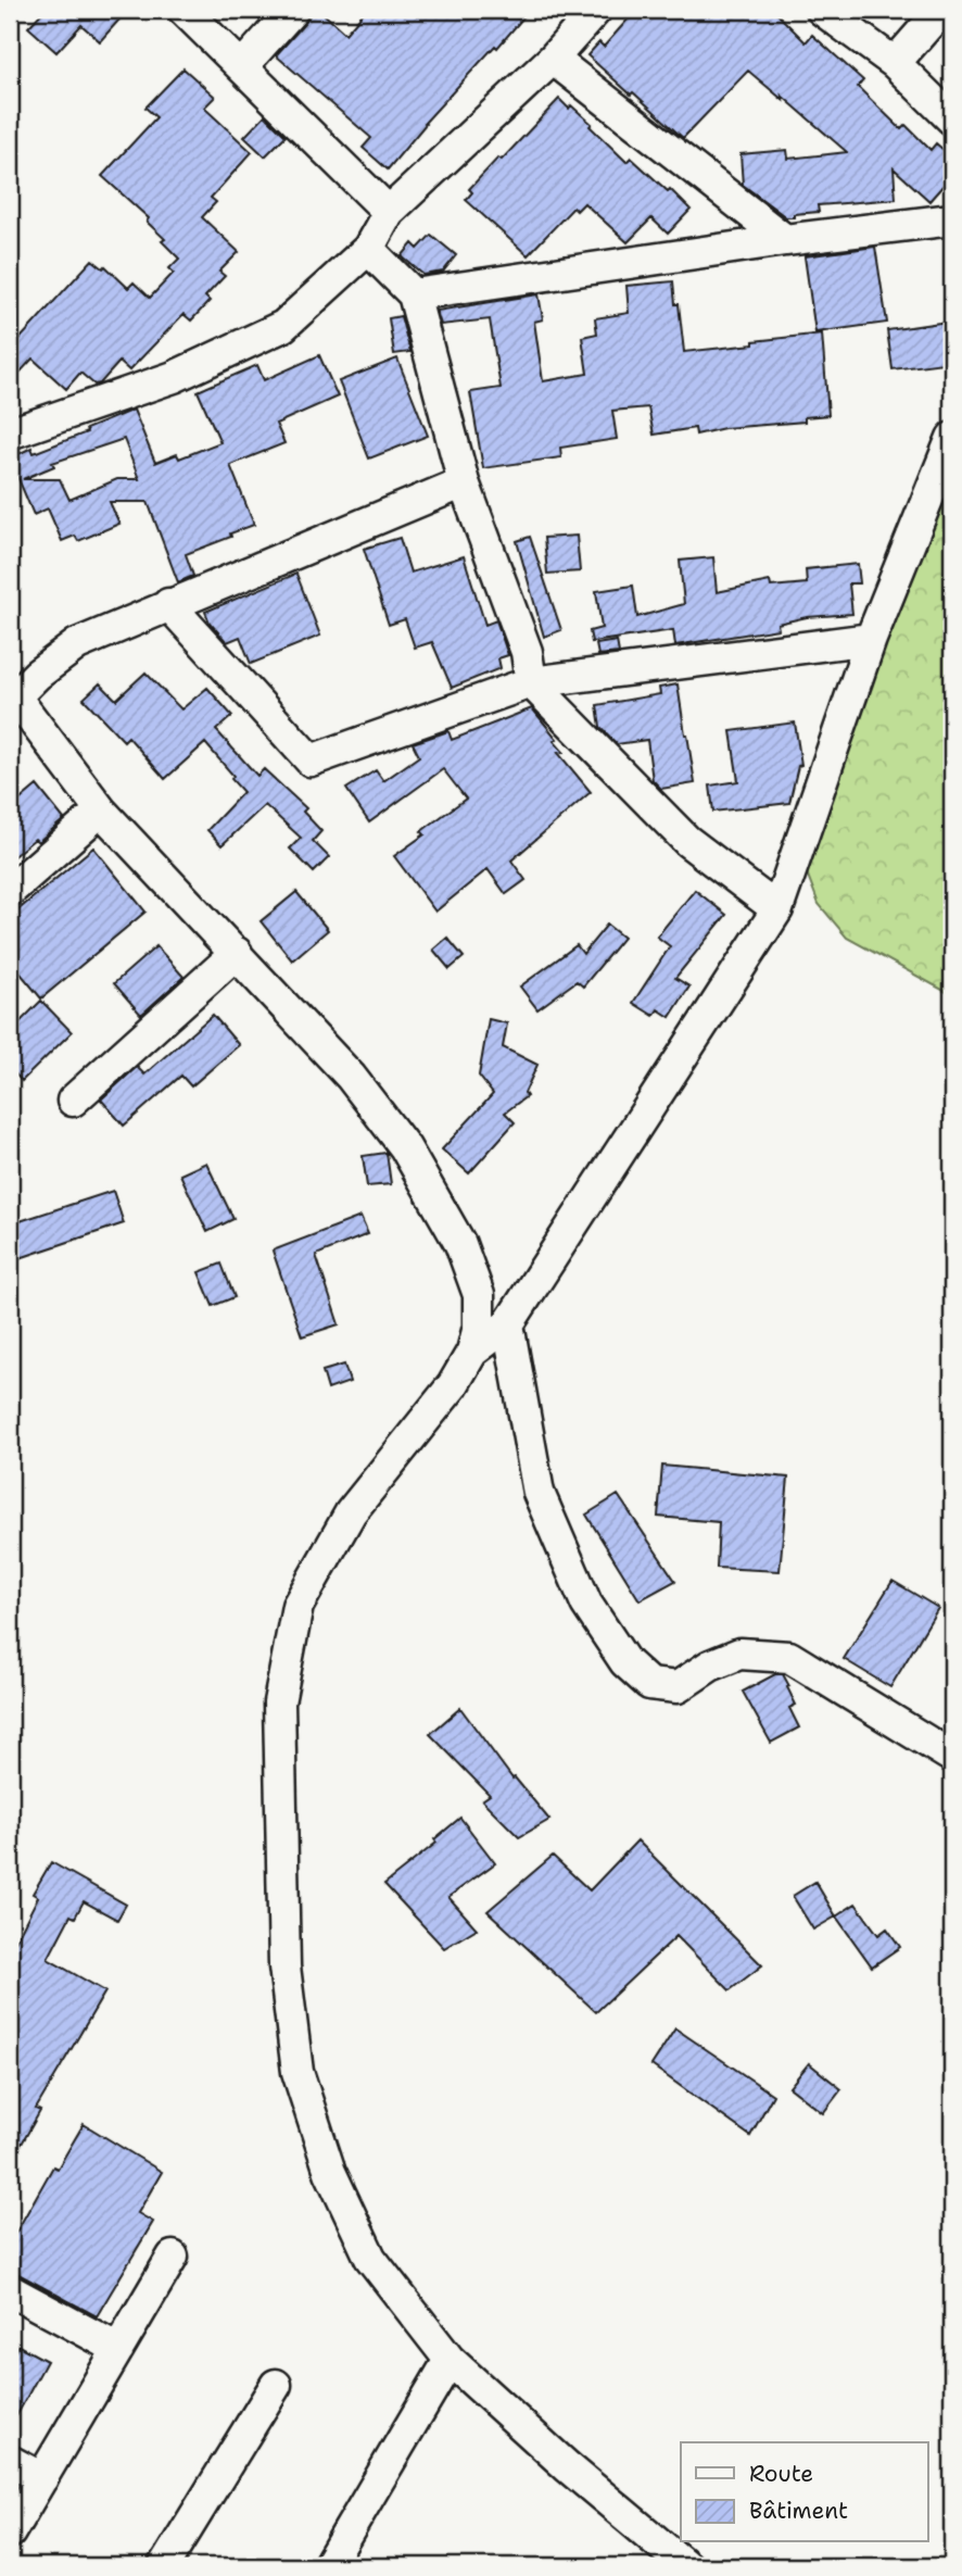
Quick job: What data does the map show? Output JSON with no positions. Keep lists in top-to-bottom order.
{
  "legend": ["Route", "Bâtiment"]
}
